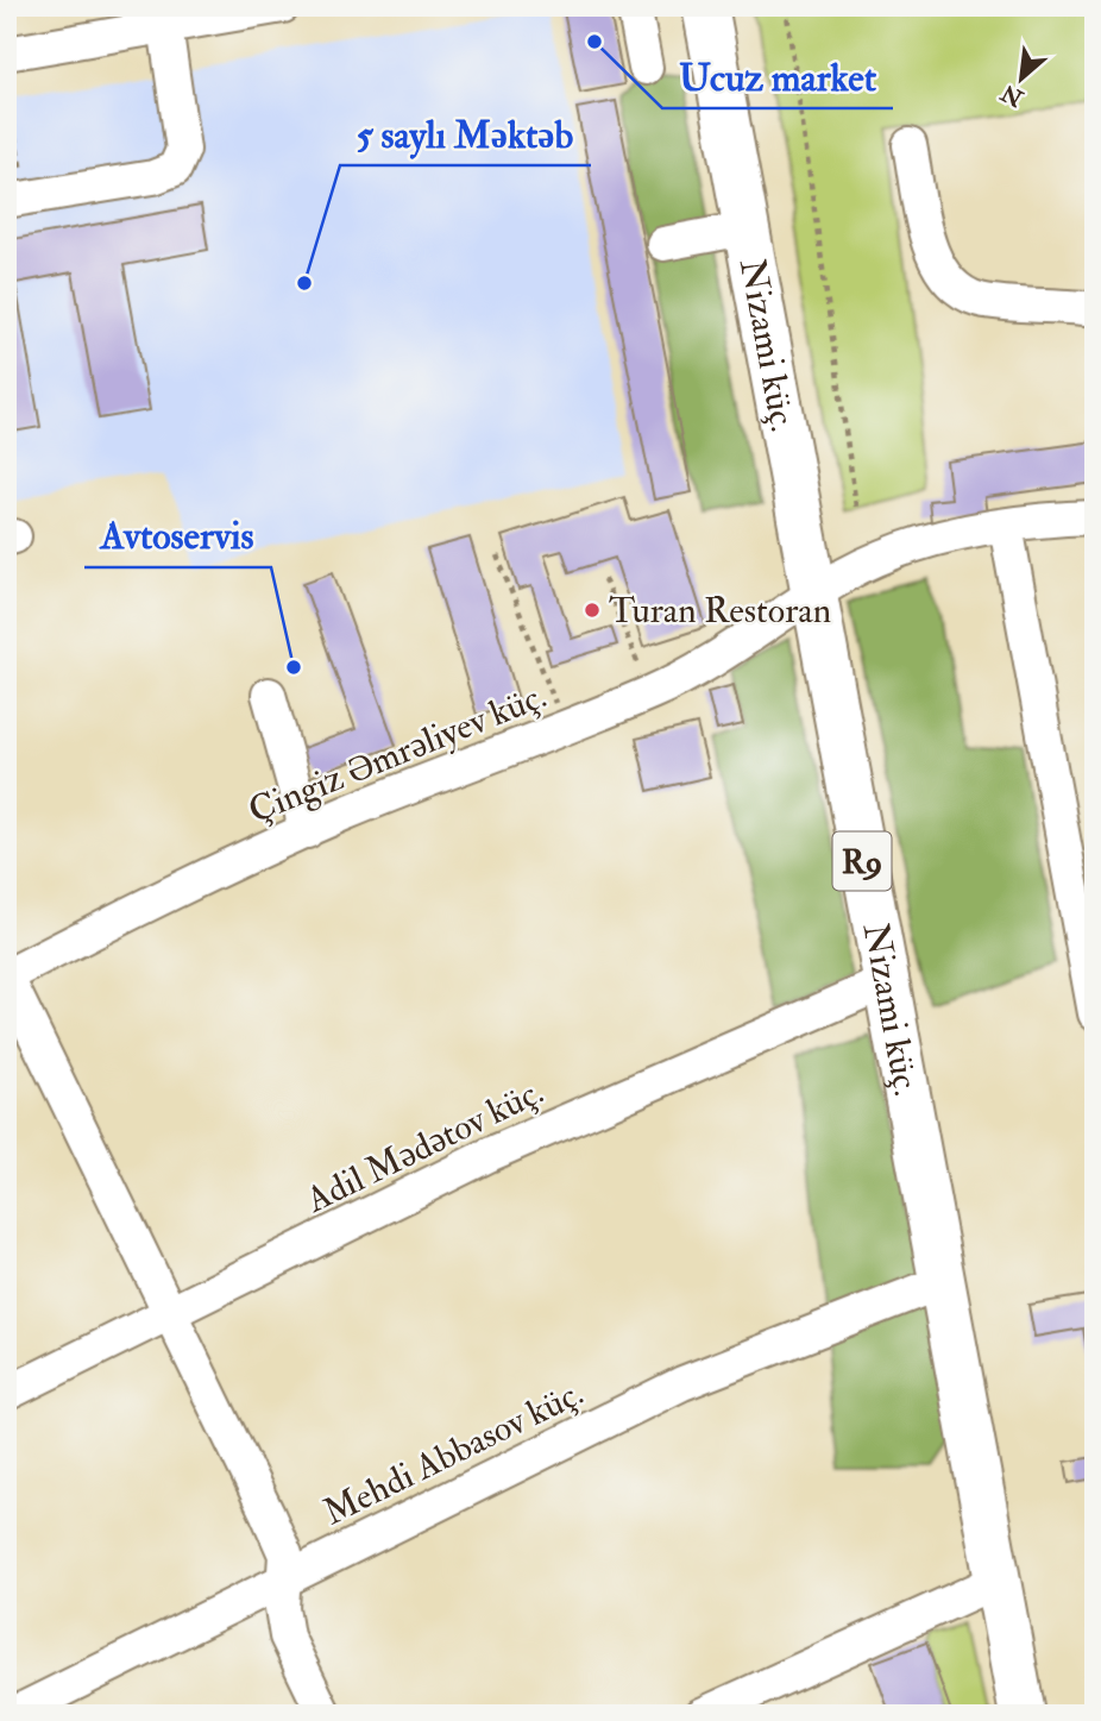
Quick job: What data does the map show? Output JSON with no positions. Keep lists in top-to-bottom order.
{
  "streets": {
    "highway": ["Nizami küç.", "R9"],
    "street": ["Çingiz Əmrəliyev küç.", "Adil Mədətov küç.", "Mehdi Abbasov küç."]
  },
  "crossings": [
    ["Nizami küç.", "Çingiz Əmrəliyev küç."],
    ["Nizami küç.", "Adil Mədətov küç."],
    ["Nizami küç.", "Mehdi Abbasov küç."]
  ],
  "places": [
    "Ucuz market",
    "5 saylı Məktəb",
    "Turan Restoran",
    "Avtoservis"
  ],
  "north": "bottom left"
}
